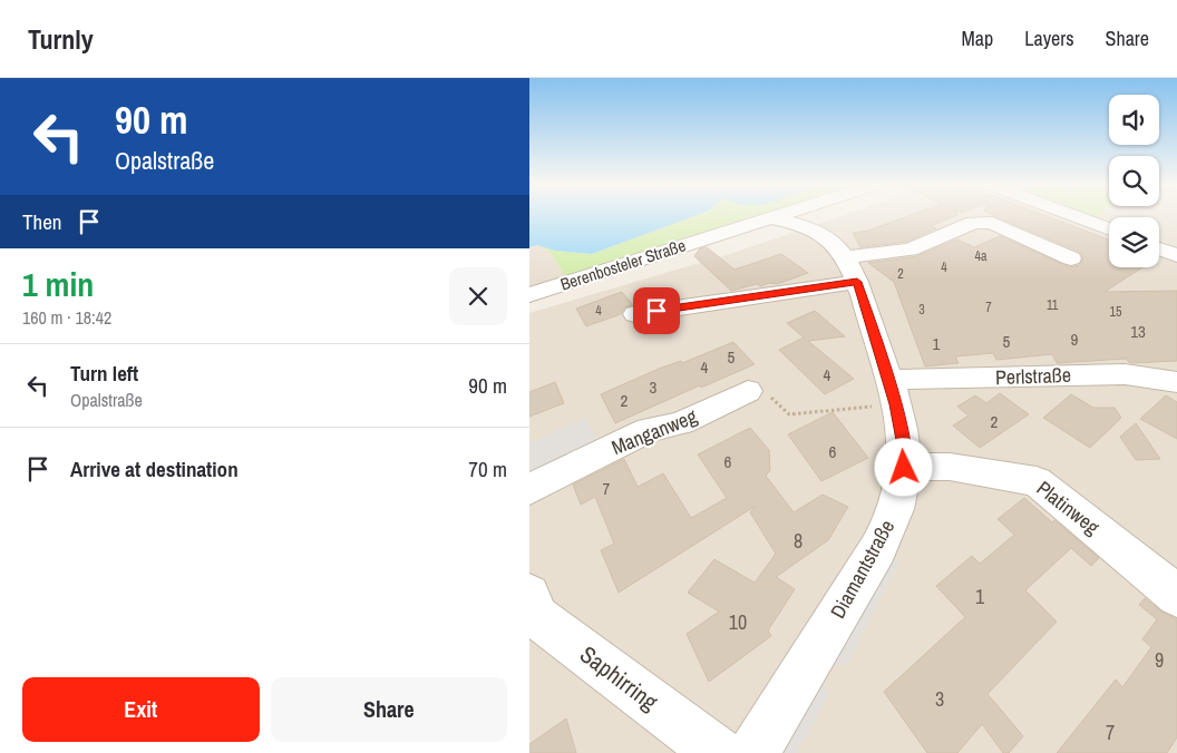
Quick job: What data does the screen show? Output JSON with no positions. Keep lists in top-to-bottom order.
{
  "streets": {
    "street": [
      "Berenbosteler Straße",
      "Perlstraße",
      "Manganweg",
      "Platinweg",
      "Diamantstraße",
      "Saphirring"
    ]
  },
  "crossings": [
    ["Berenbosteler Straße", "Diamantstraße"],
    ["Perlstraße", "Diamantstraße"],
    ["Platinweg", "Diamantstraße"]
  ],
  "house_numbers": [
    "4a",
    "4",
    "2",
    "11",
    "7",
    "3",
    "4",
    "15",
    "13",
    "9",
    "5",
    "1",
    "5",
    "4",
    "4",
    "3",
    "2",
    "2",
    "6",
    "6",
    "7",
    "8",
    "1",
    "10",
    "9",
    "3",
    "7"
  ],
  "page": {
    "header": "Turnly",
    "nav": ["Map", "Layers", "Share"],
    "turn": ["90 m", "Opalstraße"],
    "then": "Then",
    "heading": ["1 min", "160 m · 18:42"],
    "list": [
      {
        "name": "Turn left",
        "note": "Opalstraße",
        "value": "90 m"
      },
      {
        "name": "Arrive at destination",
        "value": "70 m"
      }
    ],
    "buttons": ["Exit", "Share"]
  }
}
